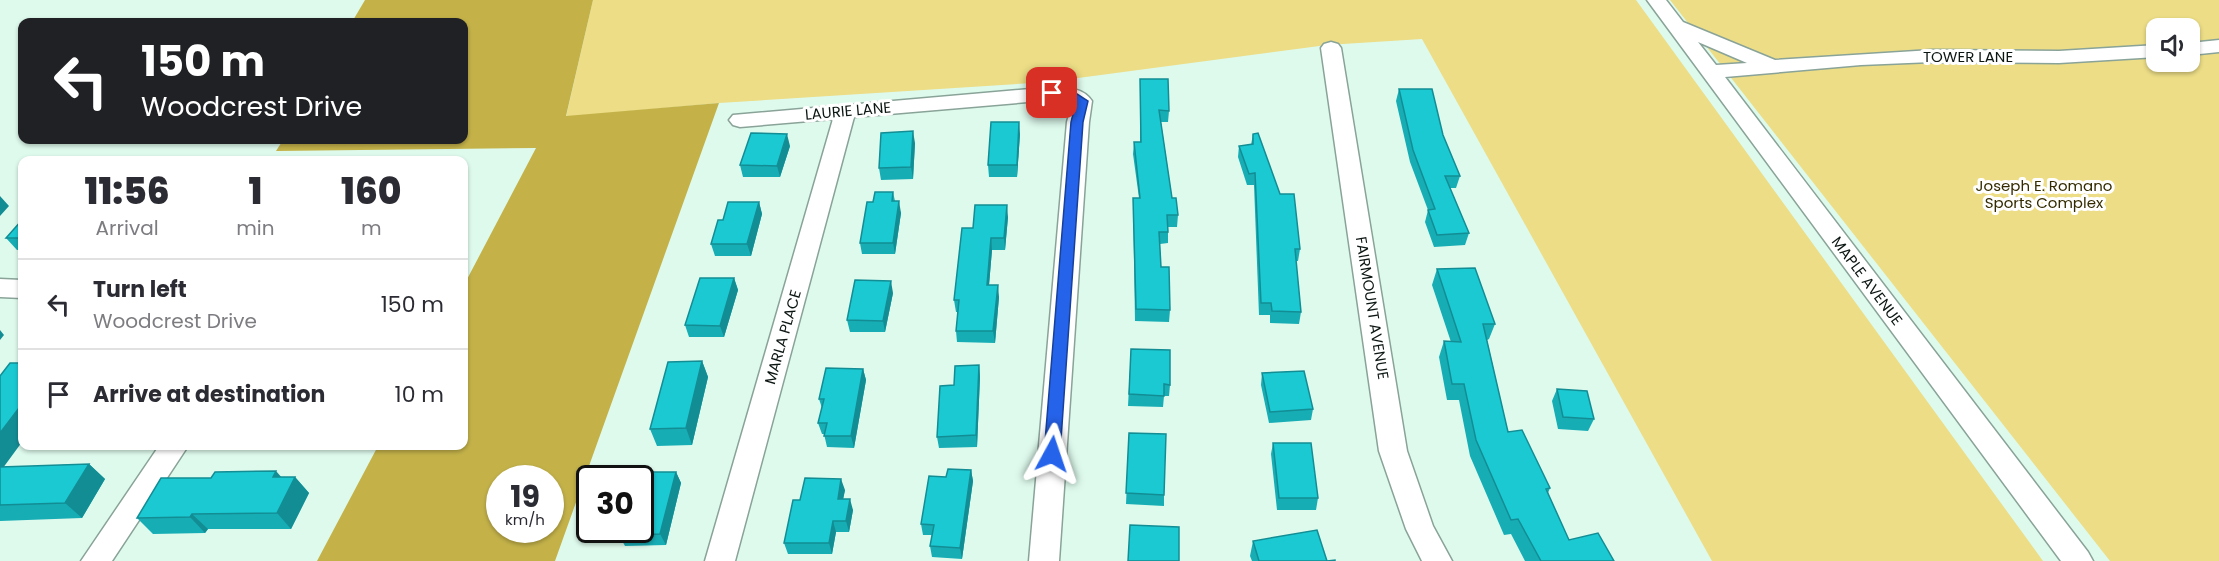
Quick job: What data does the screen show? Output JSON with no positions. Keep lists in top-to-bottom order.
{
  "streets": {
    "street": [
      "TOWER LANE",
      "LAURIE LANE",
      "MAPLE AVENUE",
      "FAIRMOUNT AVENUE",
      "MARLA PLACE"
    ]
  },
  "crossings": [
    ["TOWER LANE", "MAPLE AVENUE"],
    ["LAURIE LANE", "MARLA PLACE"]
  ],
  "parks": ["Joseph E. Romano Sports Complex"],
  "page": {
    "turn": ["150 m", "Woodcrest Drive"],
    "eta": [
      "11:56",
      "Arrival",
      "1",
      "min",
      "160",
      "m"
    ],
    "list": [
      {
        "name": "Turn left",
        "note": "Woodcrest Drive",
        "value": "150 m"
      },
      {
        "name": "Arrive at destination",
        "value": "10 m"
      }
    ],
    "speed": "19 km/h",
    "limit": "30"
  }
}
